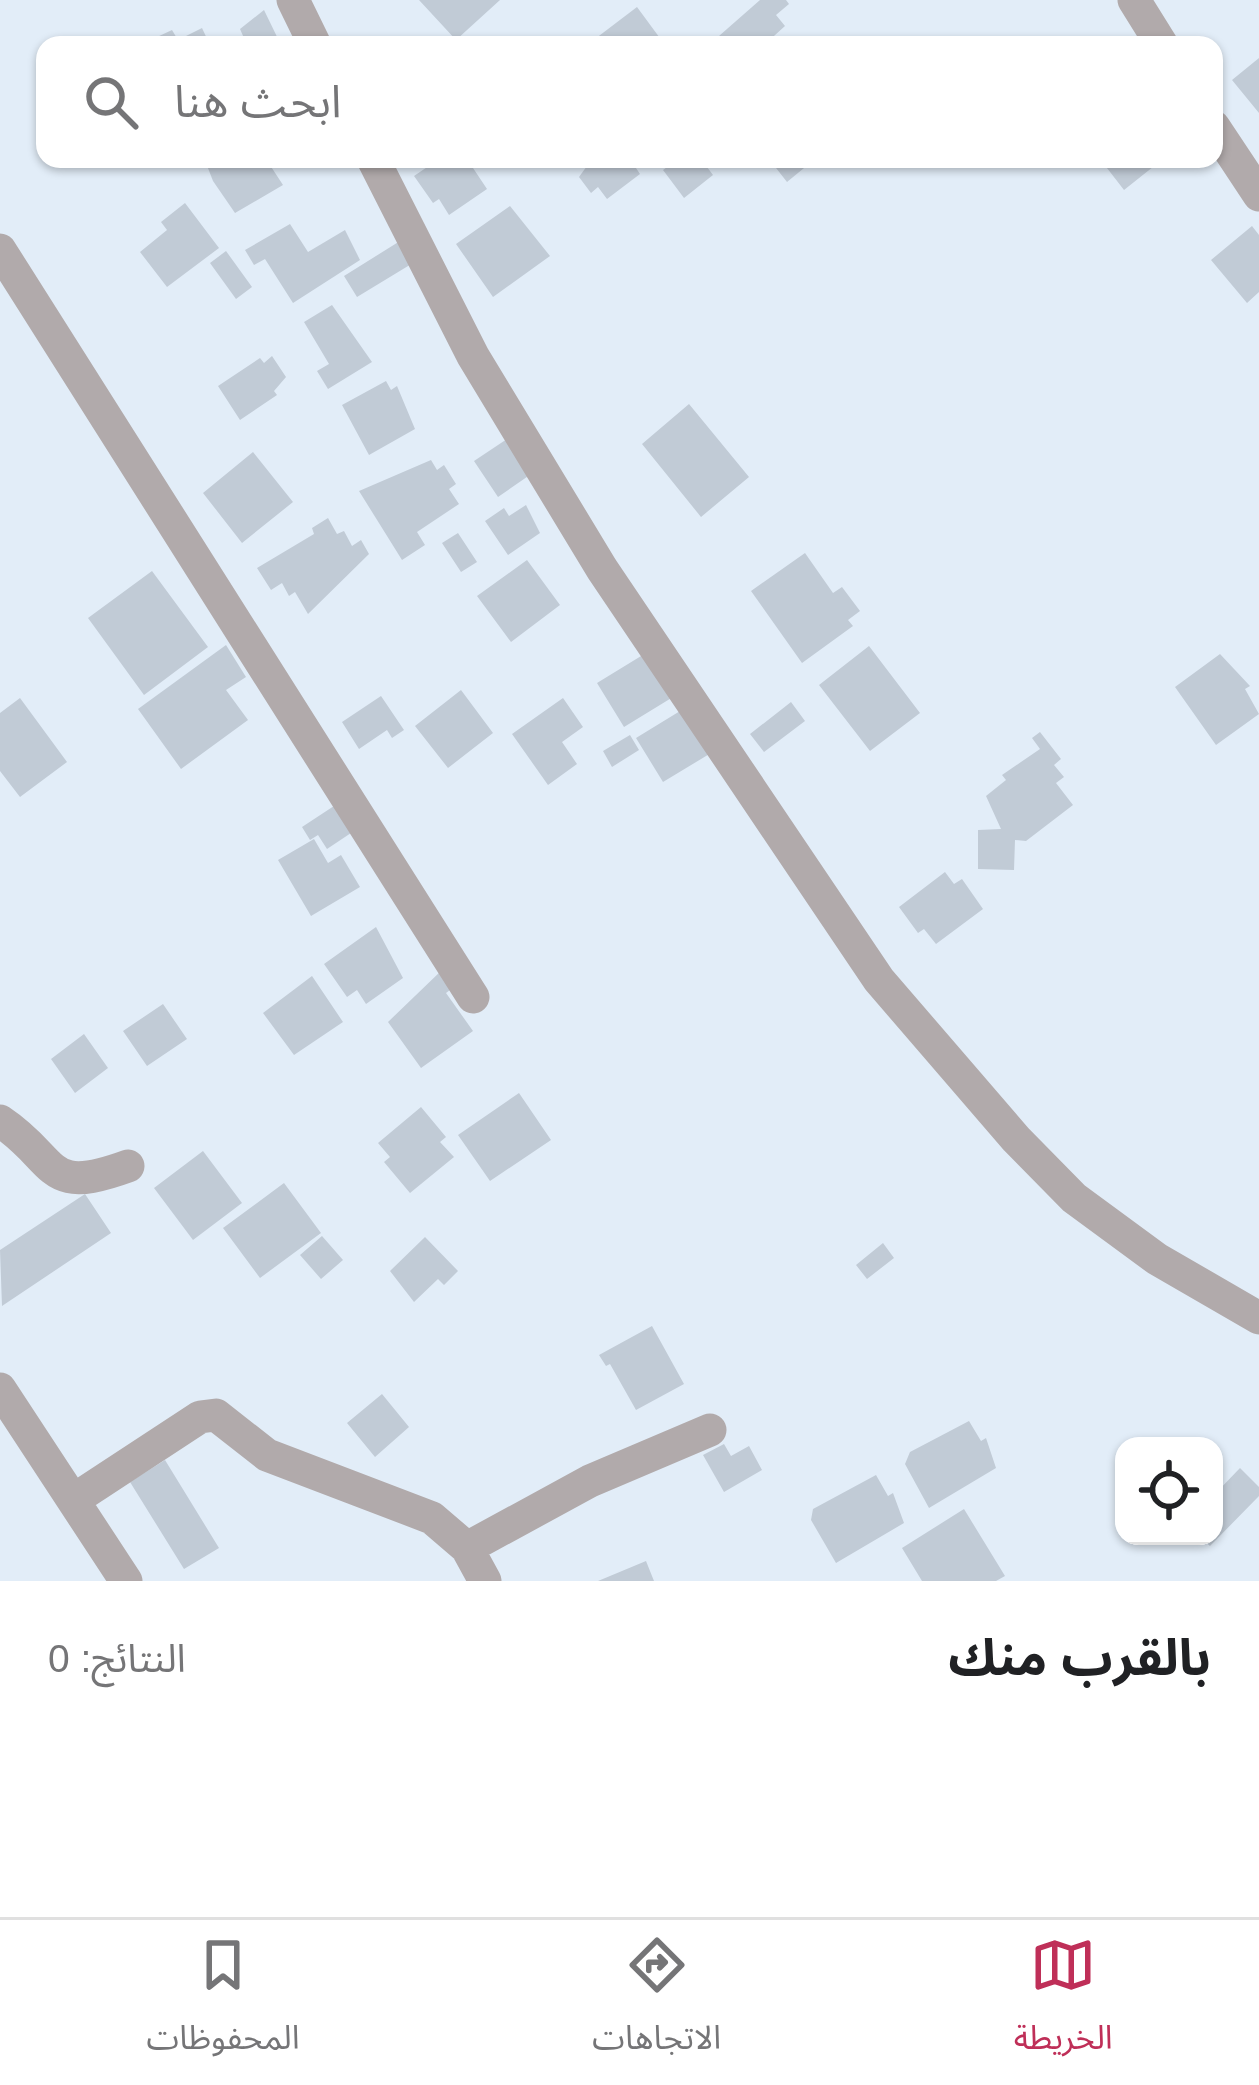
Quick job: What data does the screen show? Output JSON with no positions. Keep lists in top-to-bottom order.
{
  "page": {
    "search": "ابحث هنا",
    "heading": ["بالقرب منك", "النتائج: 0"],
    "nav": ["الخريطة", "الاتجاهات", "المحفوظات"]
  }
}
